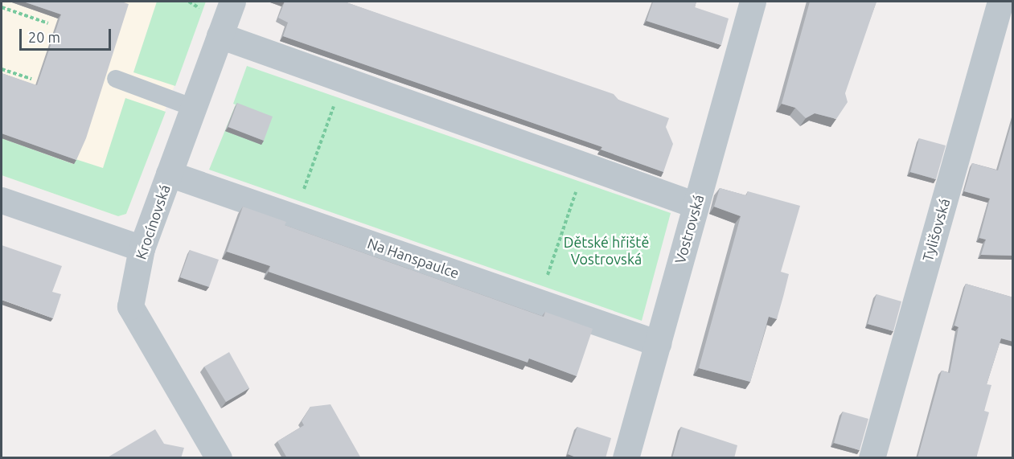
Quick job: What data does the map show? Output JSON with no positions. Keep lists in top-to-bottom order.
{
  "streets": {
    "street": [
      "Krocínovská",
      "Vostrovská",
      "Tylišovská",
      "Na Hanspaulce"
    ]
  },
  "crossings": [
    ["Krocínovská", "Na Hanspaulce"],
    ["Vostrovská", "Na Hanspaulce"]
  ],
  "parks": ["Dětské hřiště Vostrovská"],
  "scale_bar": "20 m"
}
